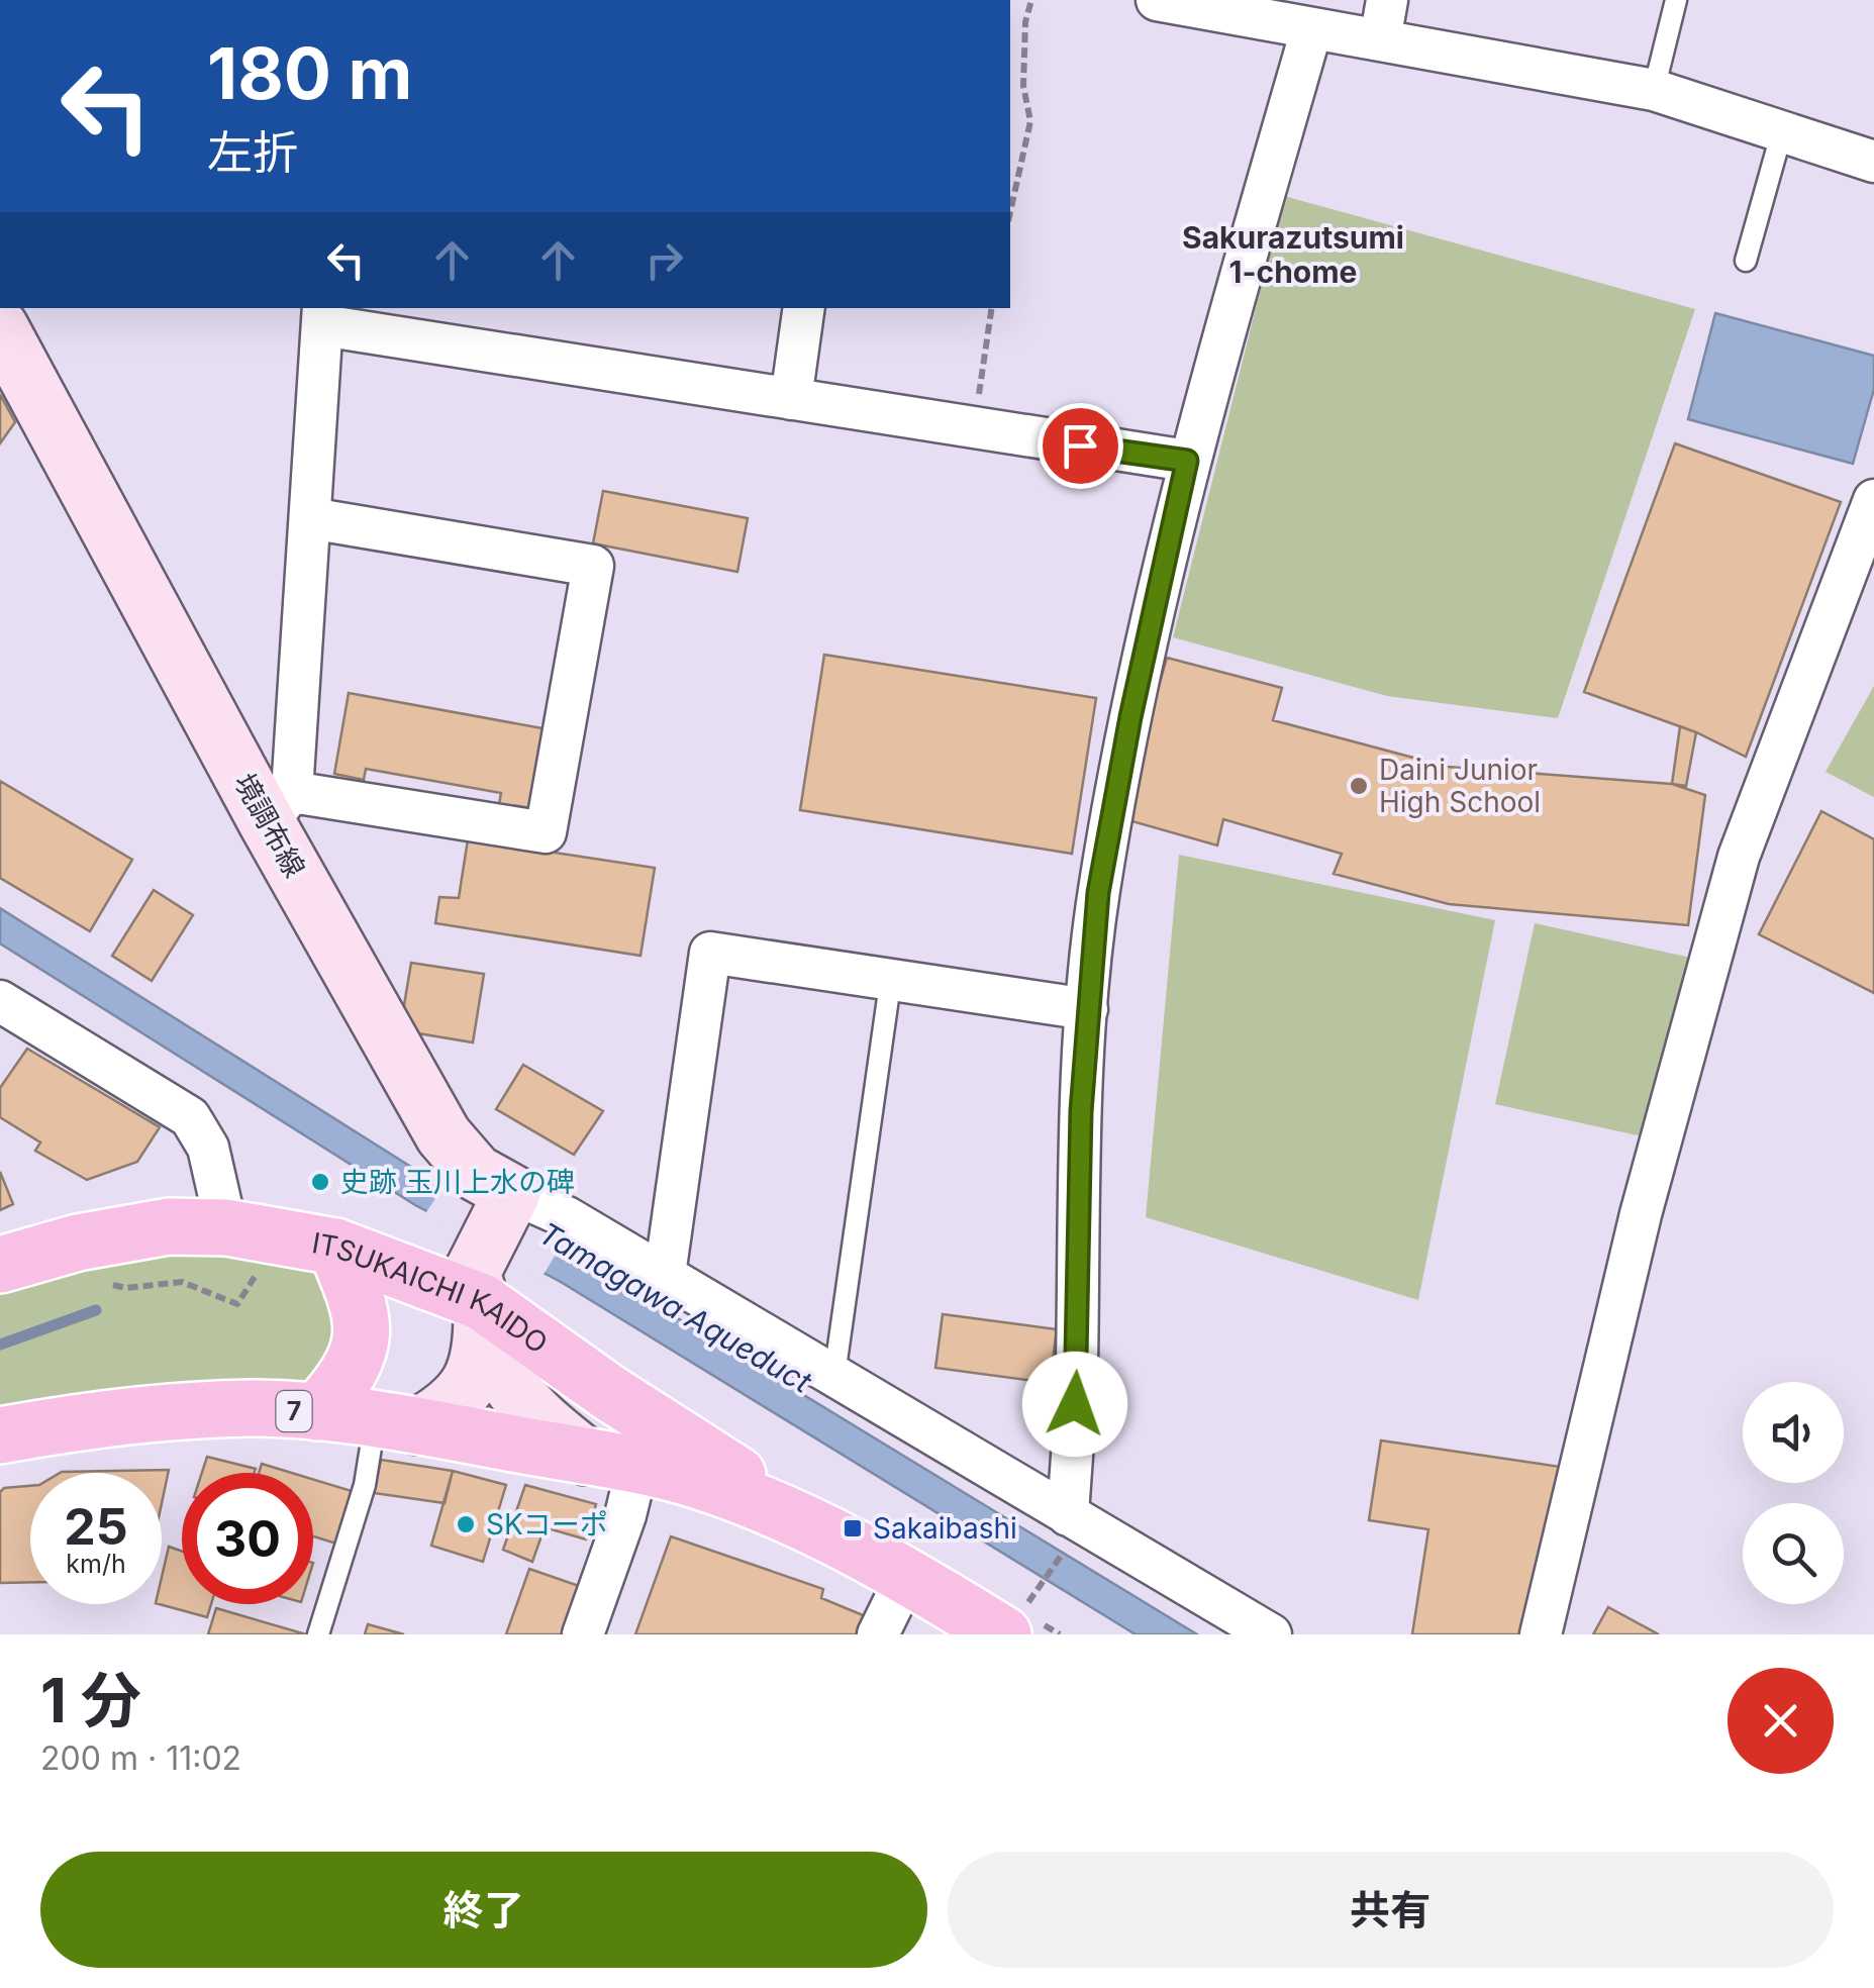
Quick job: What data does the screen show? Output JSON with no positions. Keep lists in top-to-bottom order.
{
  "streets": {
    "main road": ["境調布線", "ITSUKAICHI KAIDO", "7"]
  },
  "districts": ["Sakurazutsumi 1-chome"],
  "water": ["Tamagawa Aqueduct"],
  "places": {
    "other": ["Daini Junior High School", "史跡 玉川上水の碑", "SKコーポ"],
    "transit": ["Sakaibashi"]
  },
  "page": {
    "turn": ["180 m", "左折"],
    "speed": "25 km/h",
    "limit": "30",
    "heading": ["1 分", "200 m · 11:02"],
    "buttons": ["終了", "共有"]
  }
}
